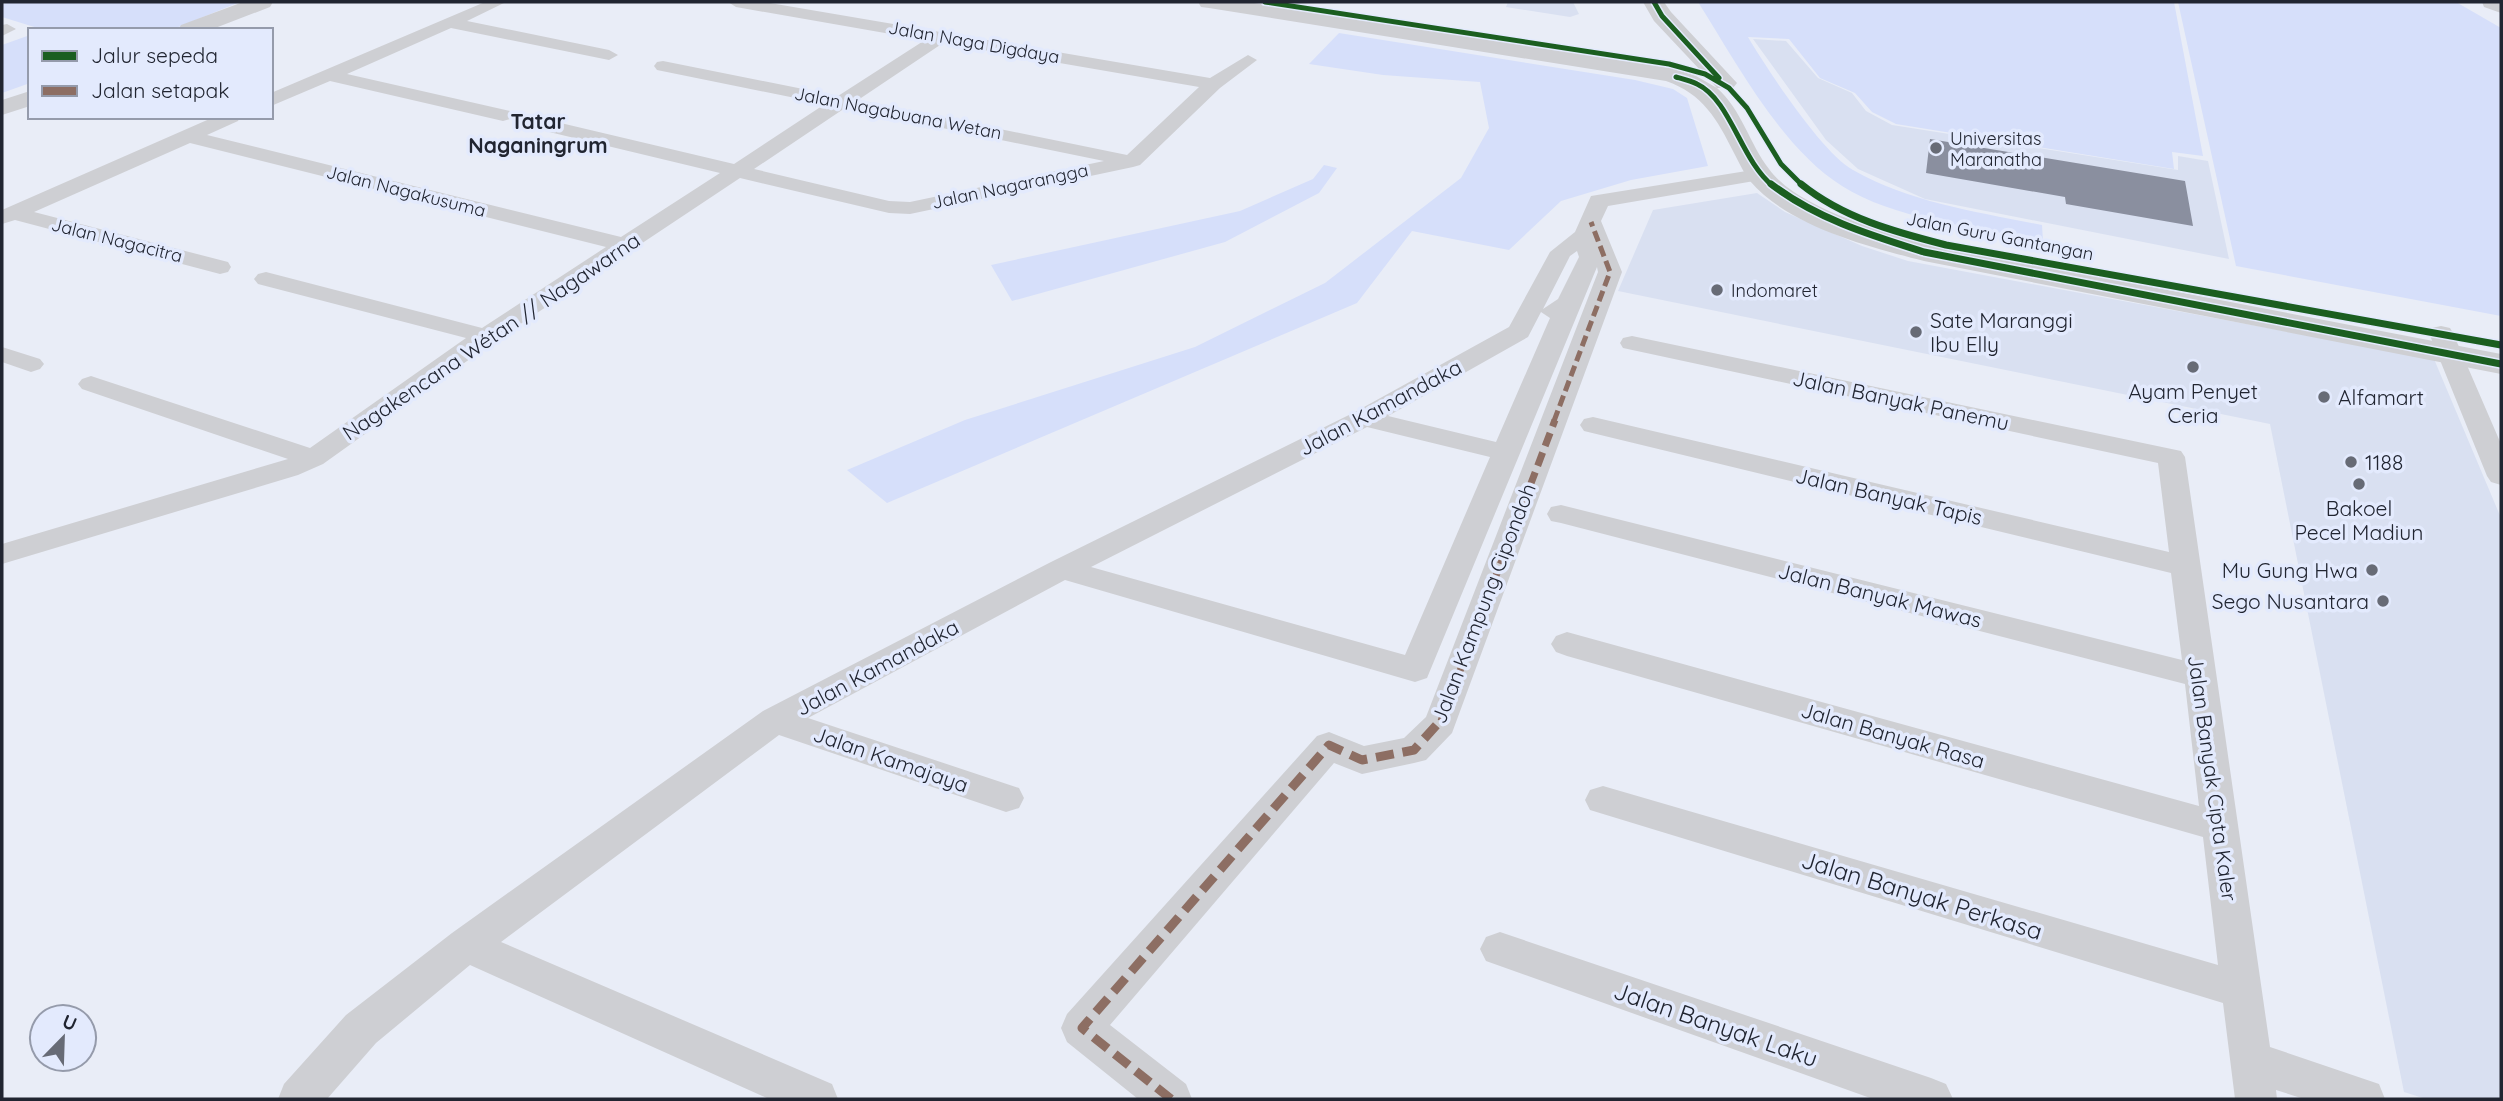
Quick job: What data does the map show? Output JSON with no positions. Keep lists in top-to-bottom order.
{
  "streets": {
    "street": [
      "Jalan Naga Digdaya",
      "Jalan Nagabuana Wetan",
      "Jalan Nagarangga",
      "Jalan Nagakusuma",
      "Jalan Guru Gantangan",
      "Jalan Nagacitra",
      "Nagakencana Wétan // Nagawarna",
      "Jalan Banyak Panemu",
      "Jalan Kamandaka",
      "Jalan Banyak Tapis",
      "Jalan Banyak Mawas",
      "Jalan Kampung Cipondoh",
      "Jalan Banyak Rasa",
      "Jalan Kamajaya",
      "Jalan Banyak Cipta Kaler",
      "Jalan Banyak Perkasa",
      "Jalan Banyak Laku"
    ]
  },
  "crossings": [
    ["Jalan Naga Digdaya", "Nagakencana Wétan // Nagawarna"],
    ["Jalan Nagabuana Wetan", "Jalan Nagarangga"],
    ["Jalan Nagabuana Wetan", "Nagakencana Wétan // Nagawarna"],
    ["Jalan Nagarangga", "Nagakencana Wétan // Nagawarna"],
    ["Jalan Nagakusuma", "Nagakencana Wétan // Nagawarna"],
    ["Jalan Banyak Panemu", "Jalan Banyak Cipta Kaler"],
    ["Jalan Kamandaka", "Jalan Kamajaya"],
    ["Jalan Banyak Tapis", "Jalan Banyak Cipta Kaler"],
    ["Jalan Banyak Mawas", "Jalan Banyak Cipta Kaler"],
    ["Jalan Banyak Rasa", "Jalan Banyak Cipta Kaler"],
    ["Jalan Banyak Cipta Kaler", "Jalan Banyak Perkasa"]
  ],
  "districts": ["Tatar Naganingrum"],
  "places": [
    "Universitas Maranatha",
    "Indomaret",
    "Sate Maranggi Ibu Elly",
    "Ayam Penyet Ceria",
    "Alfamart",
    "1188",
    "Bakoel Pecel Madiun",
    "Mu Gung Hwa",
    "Sego Nusantara"
  ],
  "legend": ["Jalur sepeda", "Jalan setapak"],
  "north": "top right"
}
